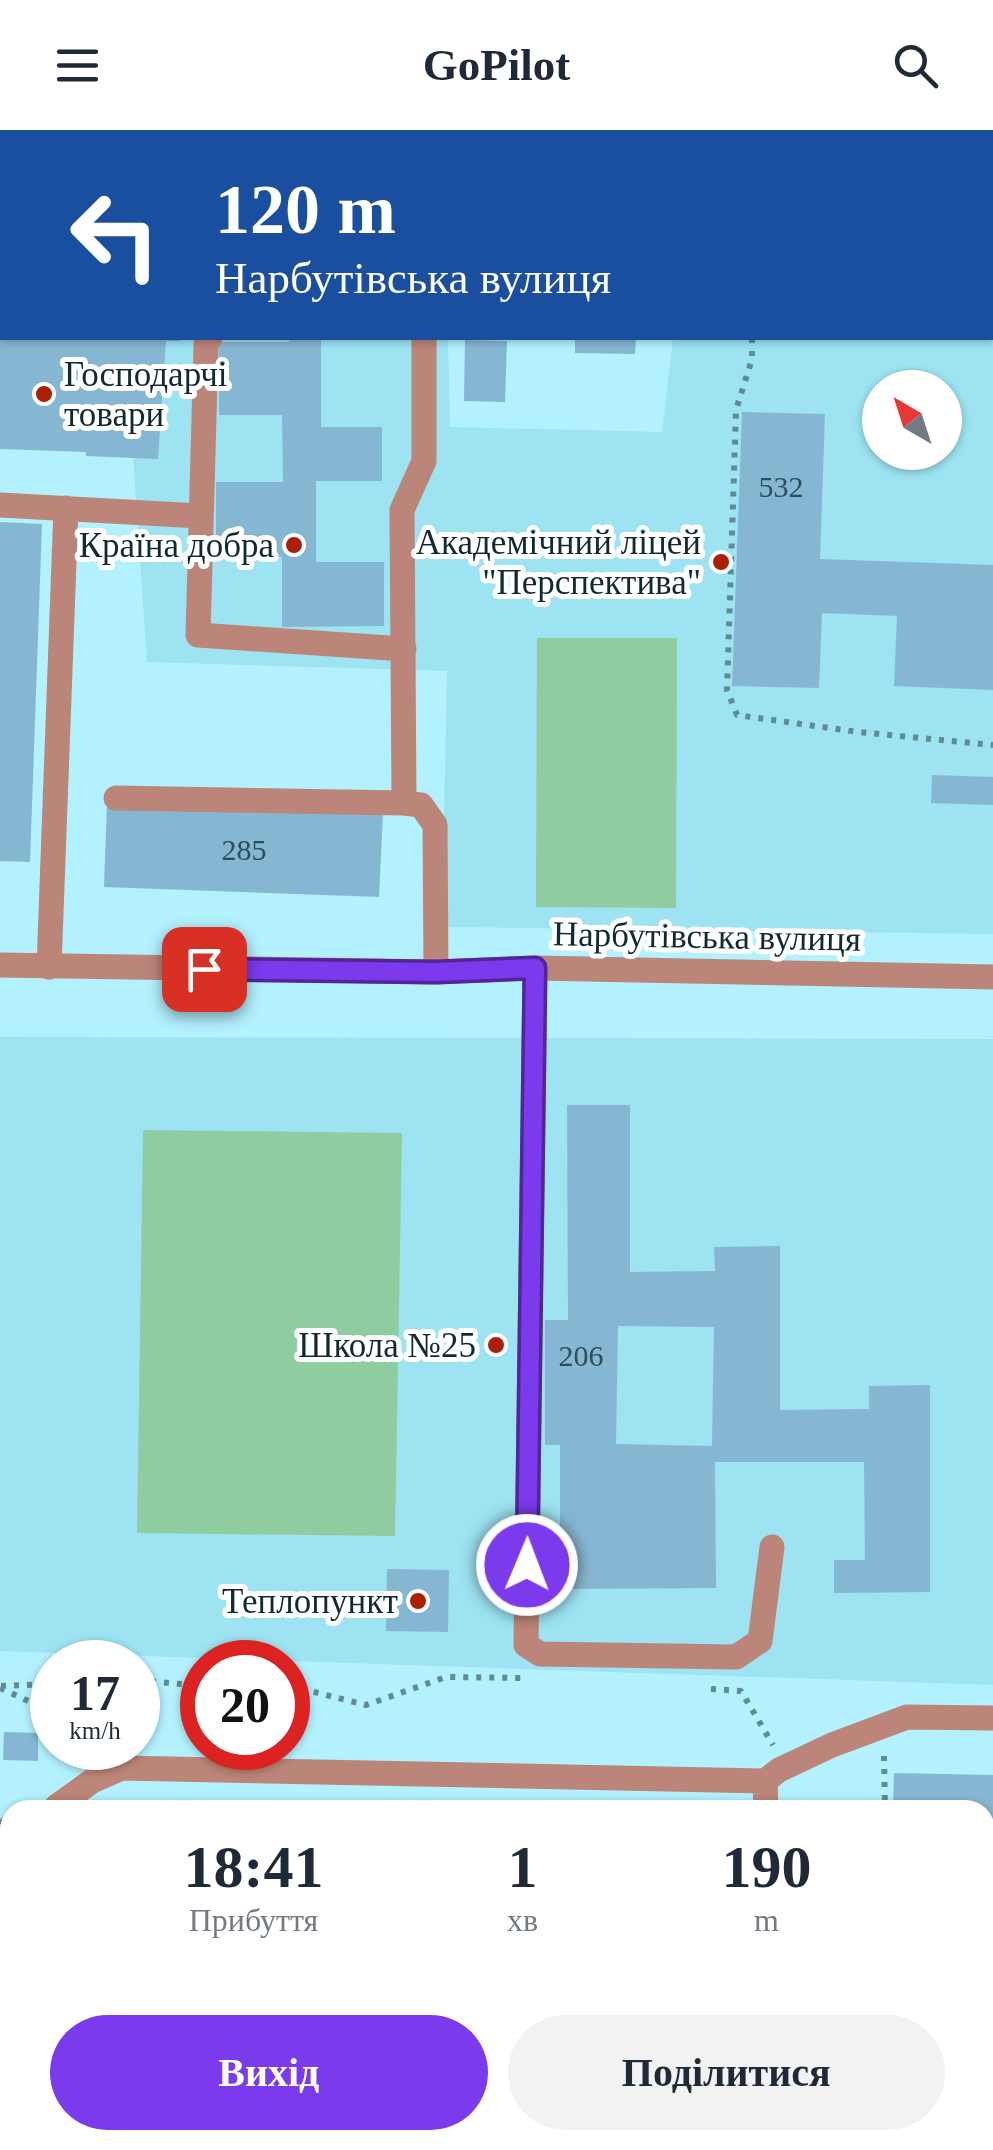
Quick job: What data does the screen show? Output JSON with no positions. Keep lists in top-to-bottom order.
{
  "streets": {
    "street": ["Нарбутівська вулиця"]
  },
  "places": [
    "Господарчі товари",
    "Країна добра",
    "Академічний ліцей \"Перспектива\"",
    "Школа №25",
    "Теплопункт"
  ],
  "house_numbers": ["532", "285", "206"],
  "north": "top left",
  "page": {
    "header": "GoPilot",
    "turn": ["120 m", "Нарбутівська вулиця"],
    "speed": "17 km/h",
    "limit": "20",
    "eta": [
      "18:41",
      "Прибуття",
      "1",
      "хв",
      "190",
      "m"
    ],
    "buttons": ["Вихід", "Поділитися"]
  }
}
